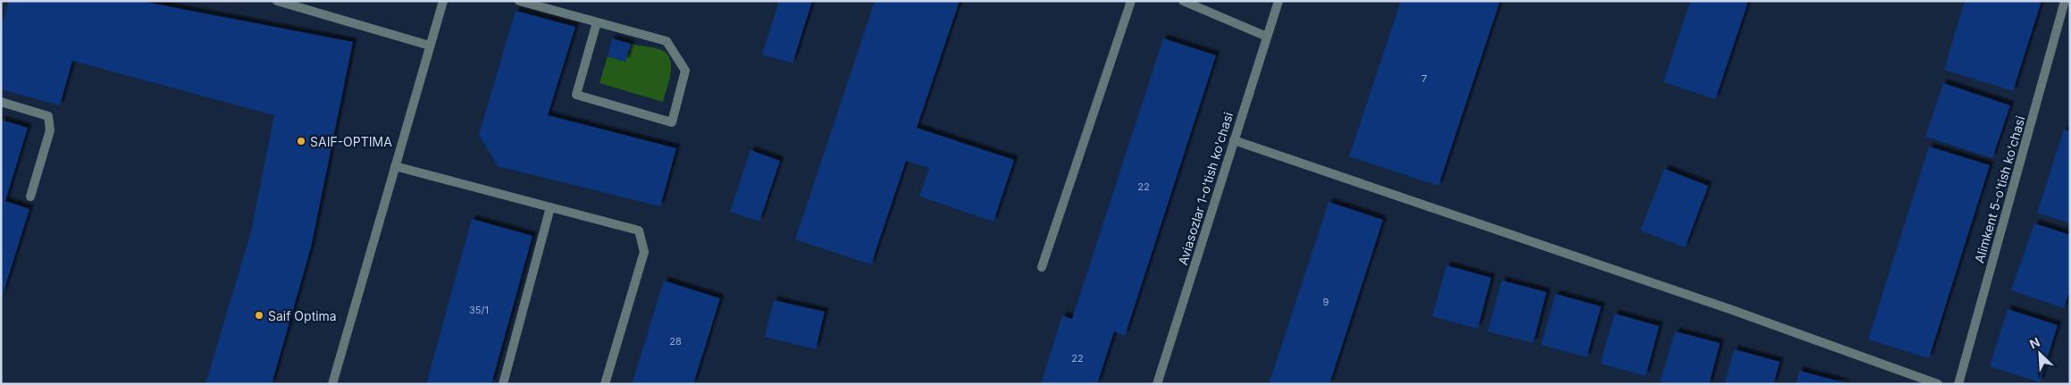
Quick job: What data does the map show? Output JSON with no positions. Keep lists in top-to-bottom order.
{
  "streets": {
    "street": ["Aviasozlar 1-o'tish ko'chasi", "Alimkent 5-o'tish ko'chasi"]
  },
  "places": ["SAIF-OPTIMA", "Saif Optima"],
  "house_numbers": [
    "7",
    "22",
    "9",
    "35/1",
    "28",
    "22"
  ],
  "north": "top left"
}
